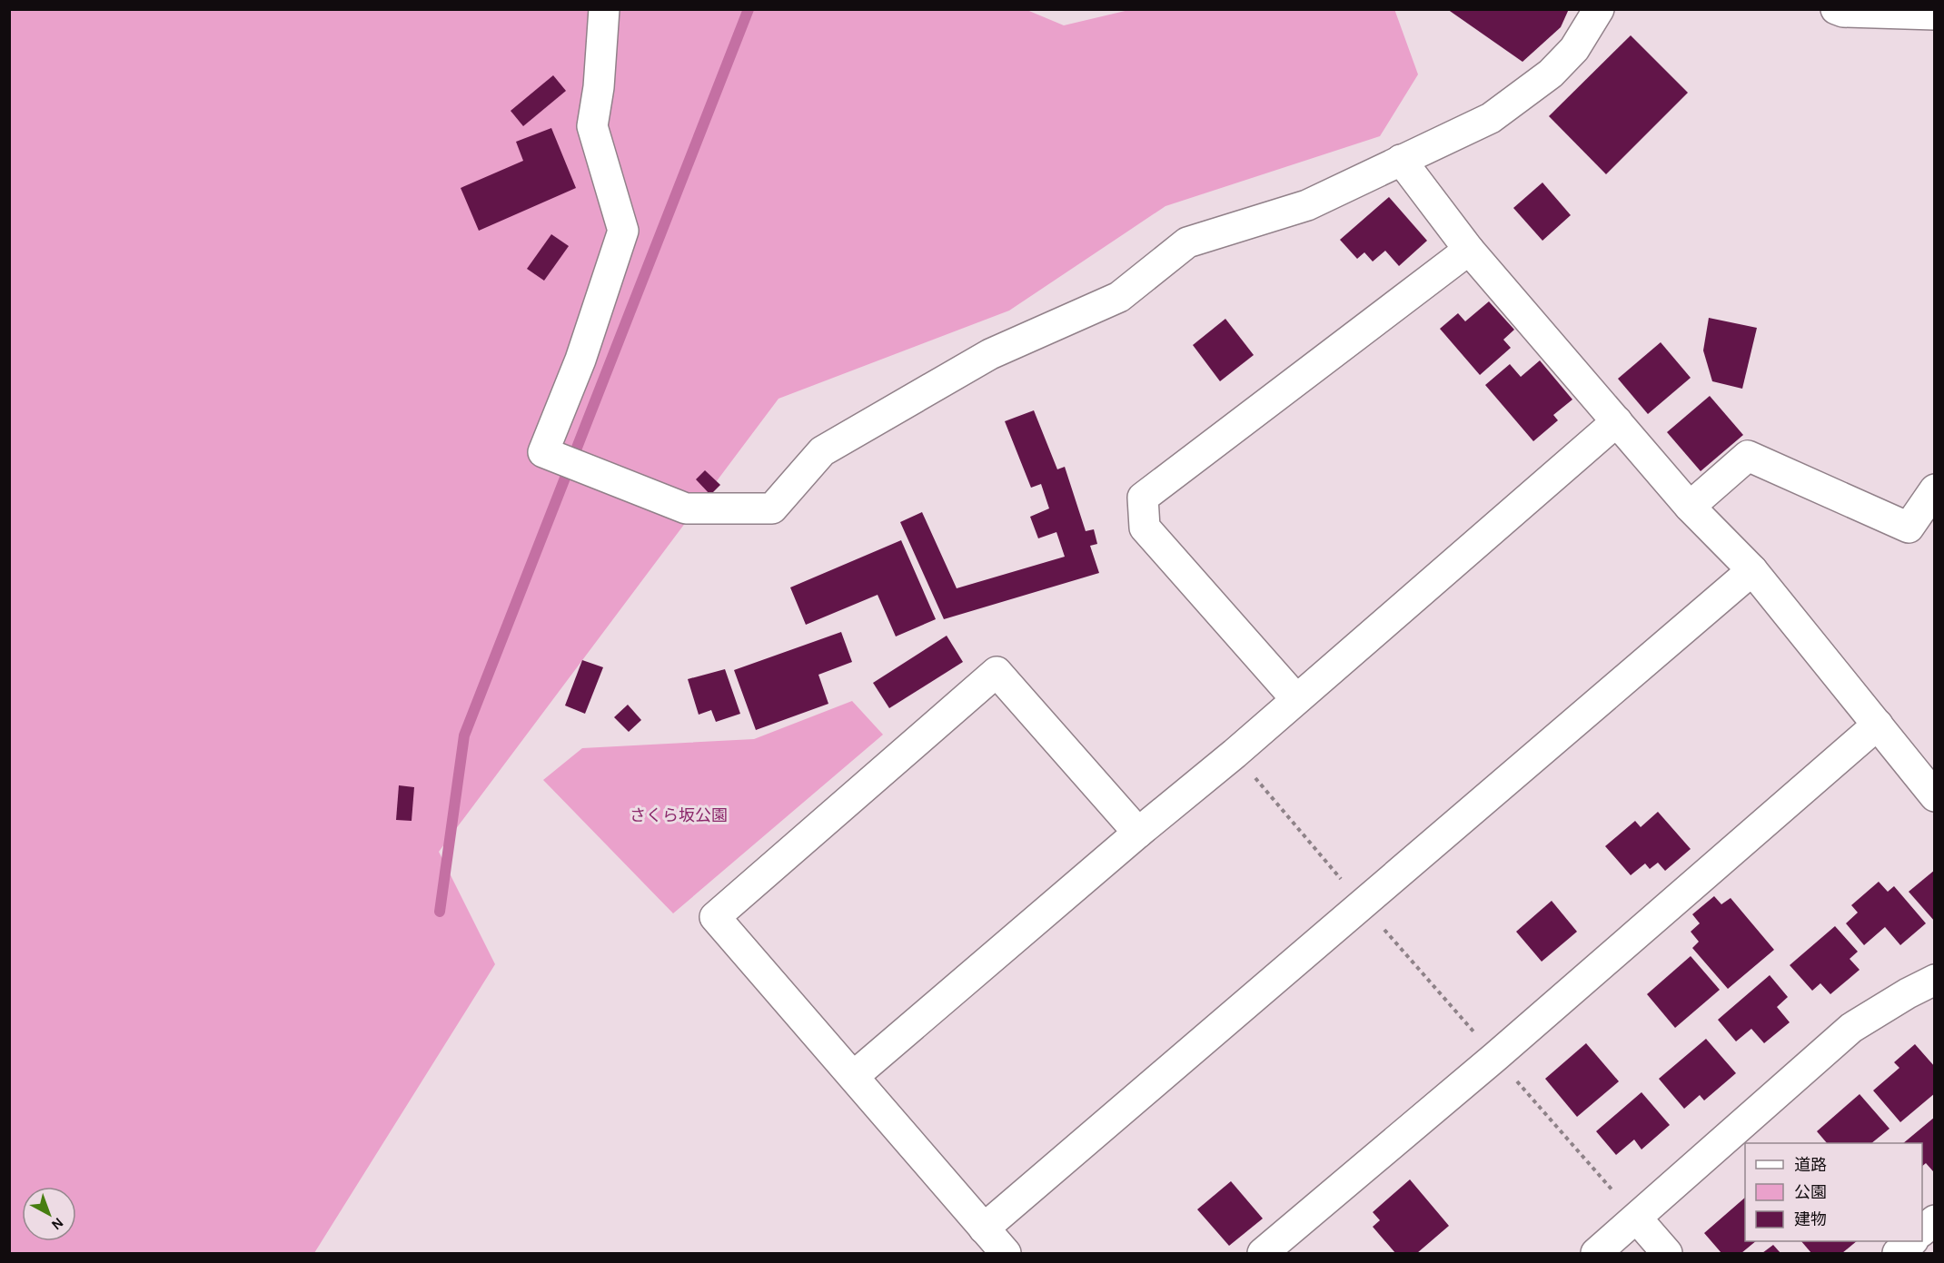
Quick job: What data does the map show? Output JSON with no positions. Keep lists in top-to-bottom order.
{
  "parks": ["さくら坂公園"],
  "legend": ["道路", "公園", "建物"],
  "north": "bottom right"
}
